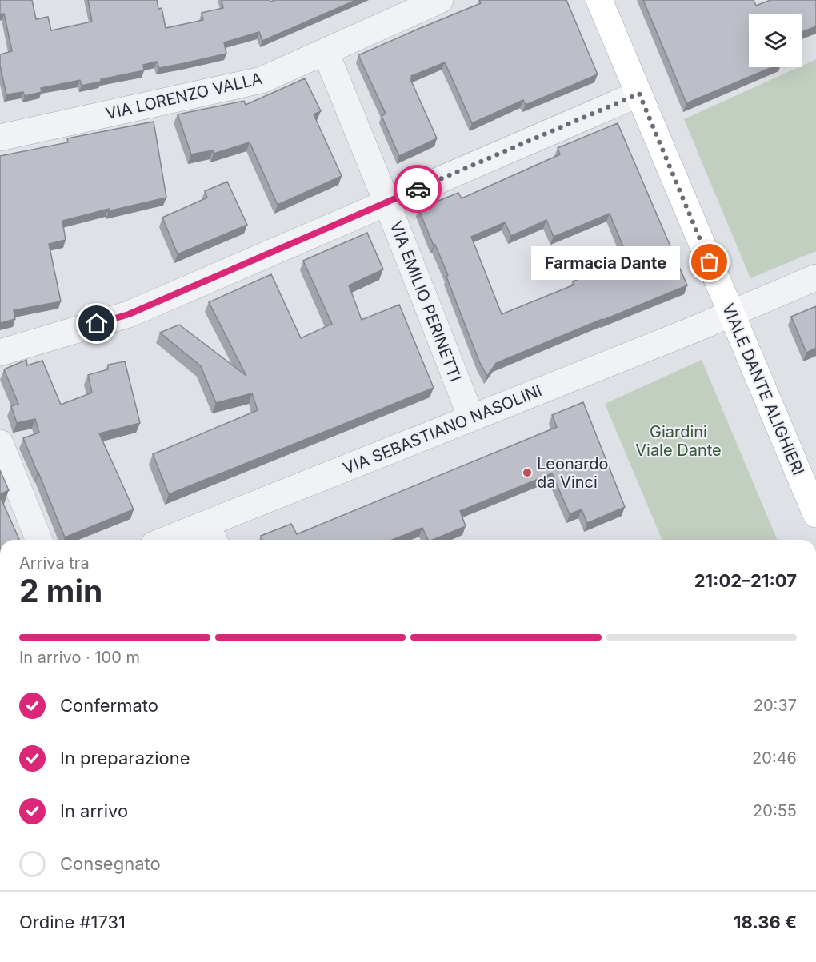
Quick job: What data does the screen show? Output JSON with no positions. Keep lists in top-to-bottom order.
{
  "streets": {
    "main road": ["VIALE DANTE ALIGHIERI"],
    "street": ["VIA LORENZO VALLA", "VIA EMILIO PERINETTI", "VIA SEBASTIANO NASOLINI"]
  },
  "crossings": [
    ["VIA LORENZO VALLA", "VIA EMILIO PERINETTI"],
    ["VIA EMILIO PERINETTI", "VIA SEBASTIANO NASOLINI"],
    ["VIALE DANTE ALIGHIERI", "VIA SEBASTIANO NASOLINI"]
  ],
  "parks": ["Giardini Viale Dante"],
  "places": ["Farmacia Dante", "Leonardo da Vinci"],
  "page": {
    "bubble": "Farmacia Dante",
    "heading": ["2 min", "Arriva tra", "21:02–21:07"],
    "panel": ["Ordine #1731", "18.36 €"],
    "bar": "In arrivo · 100 m",
    "list": [
      ["Confermato", "20:37"],
      ["In preparazione", "20:46"],
      ["In arrivo", "20:55"],
      "Consegnato"
    ]
  }
}
